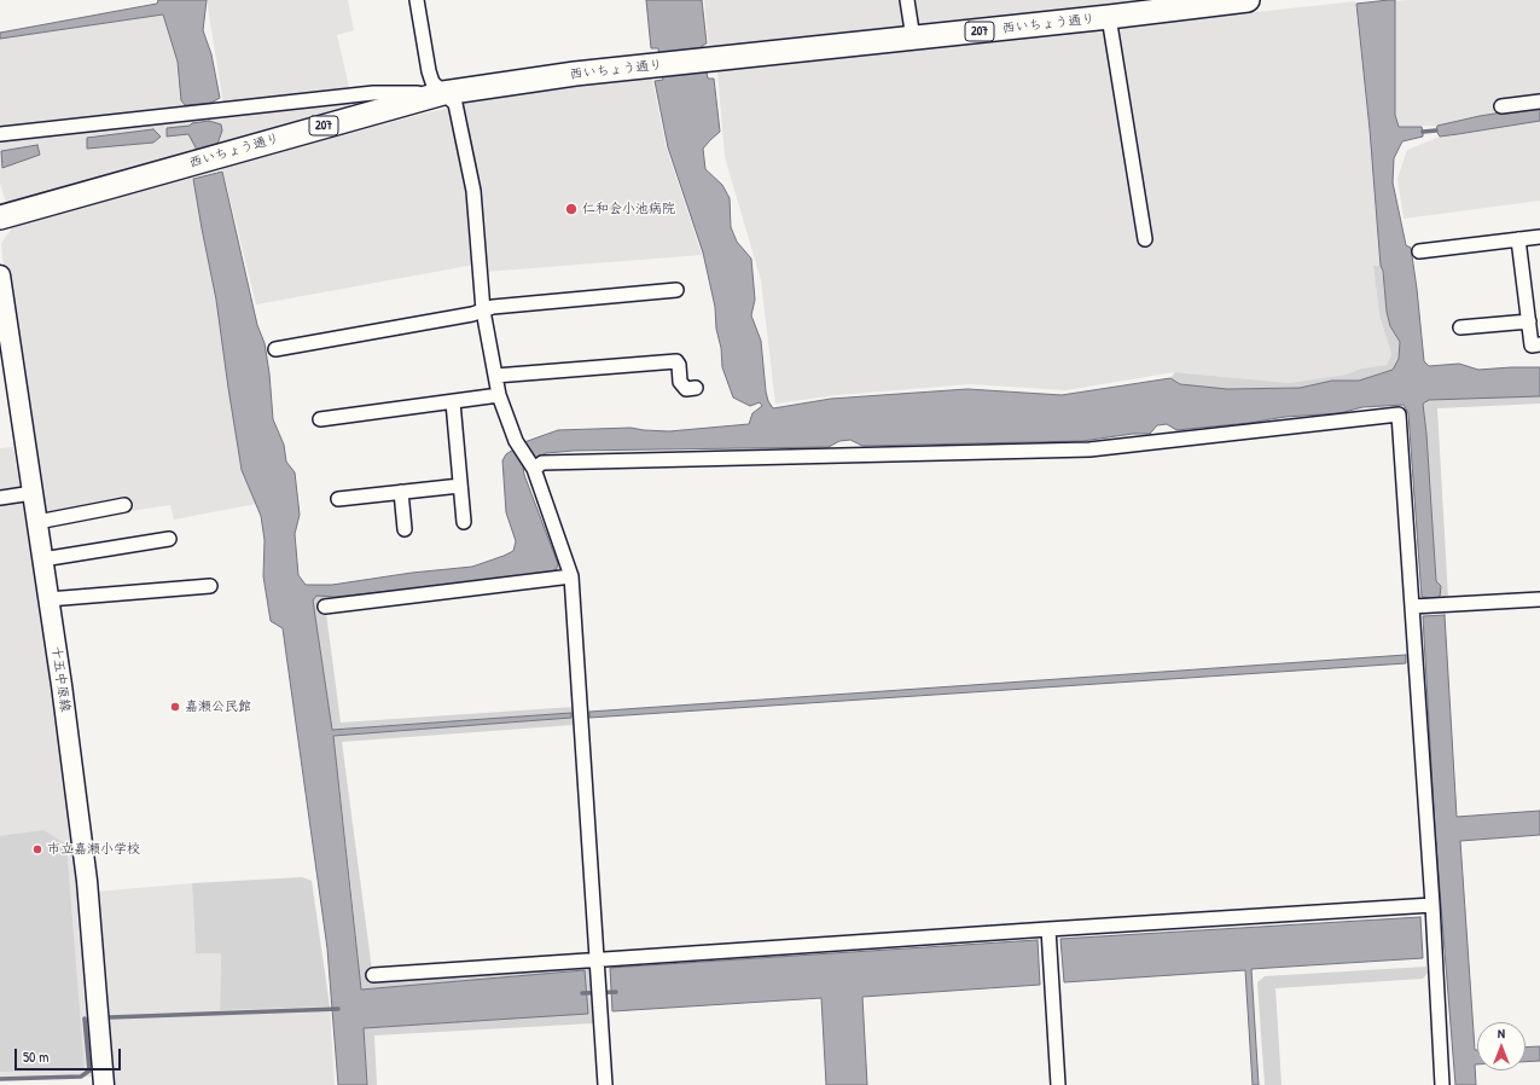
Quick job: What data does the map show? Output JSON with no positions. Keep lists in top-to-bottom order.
{
  "streets": {
    "highway": ["西いちょう通り", "207"],
    "main road": ["十五中原線"]
  },
  "places": ["仁和会小池病院", "嘉瀬公民館", "市立嘉瀬小学校"],
  "scale_bar": "50 m",
  "north": "top"
}
